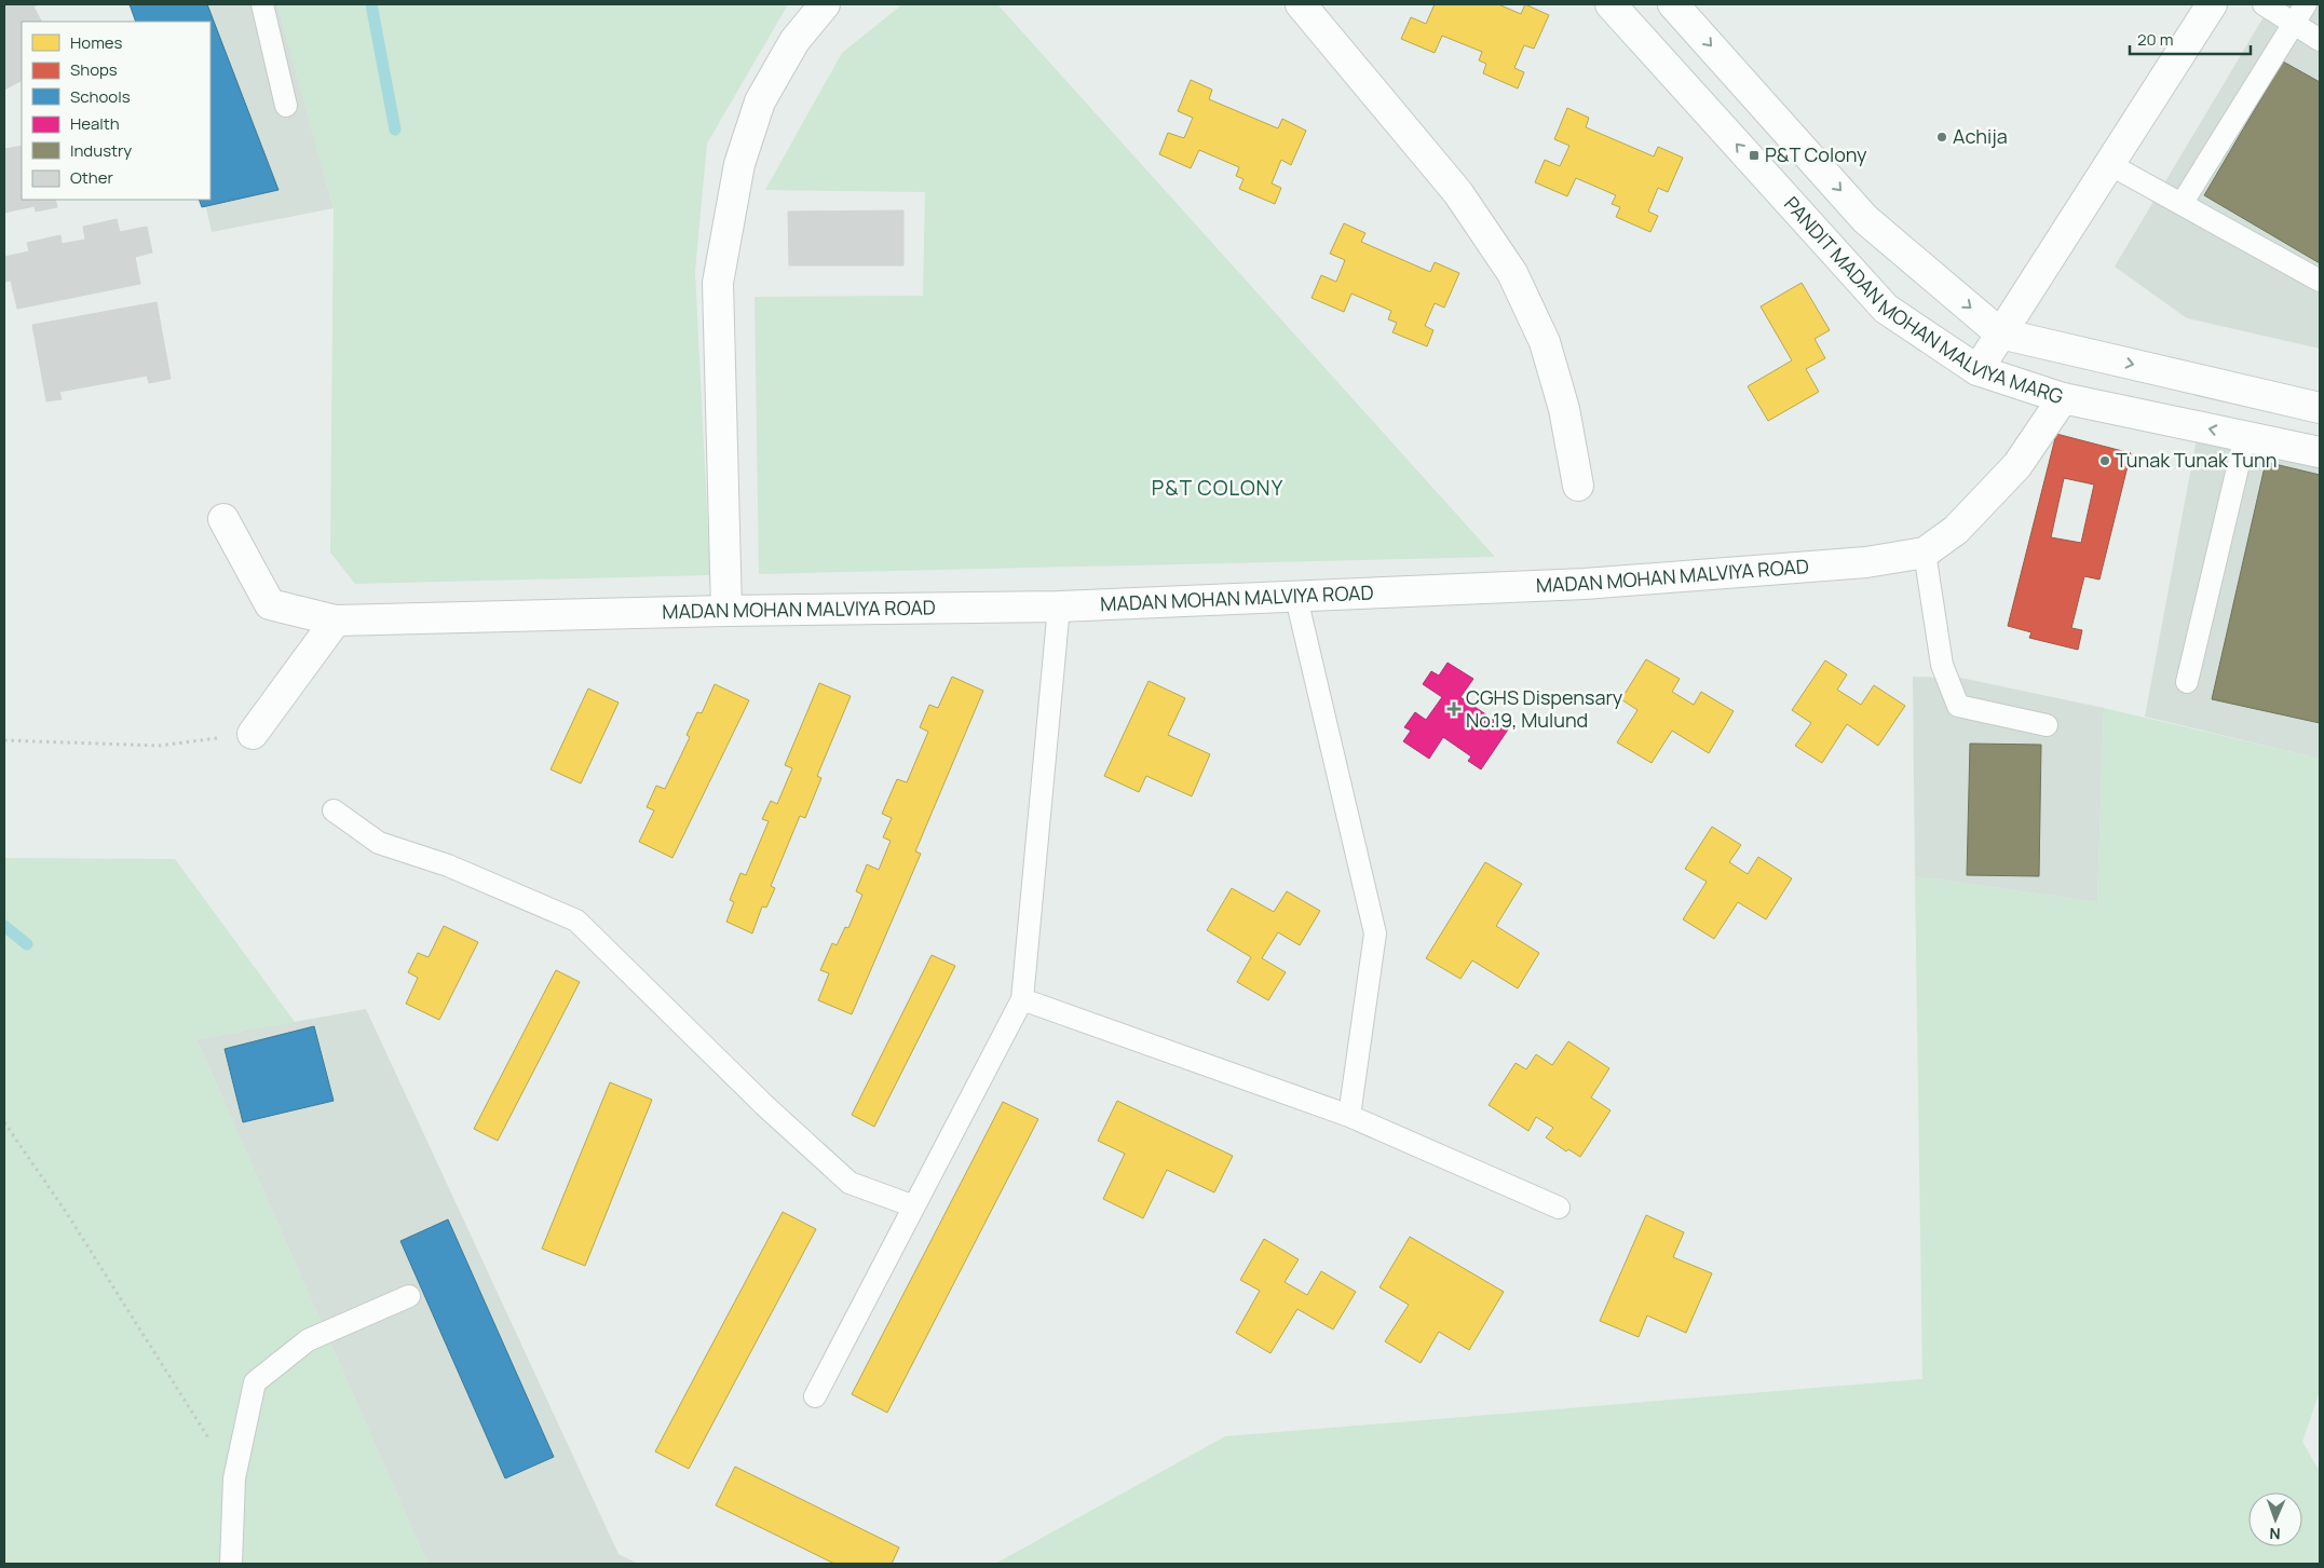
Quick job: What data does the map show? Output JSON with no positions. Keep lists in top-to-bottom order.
{
  "streets": {
    "street": ["PANDIT MADAN MOHAN MALVIYA MARG", "MADAN MOHAN MALVIYA ROAD"]
  },
  "crossings": [
    ["PANDIT MADAN MOHAN MALVIYA MARG", "MADAN MOHAN MALVIYA ROAD"]
  ],
  "districts": ["P&T COLONY"],
  "places": {
    "other": ["Achija", "Tunak Tunak Tunn"],
    "transit": ["P&T Colony"],
    "health": ["CGHS Dispensary No.19, Mulund"]
  },
  "legend": [
    "Homes",
    "Shops",
    "Schools",
    "Health",
    "Industry",
    "Other"
  ],
  "scale_bar": "20 m",
  "north": "bottom"
}
